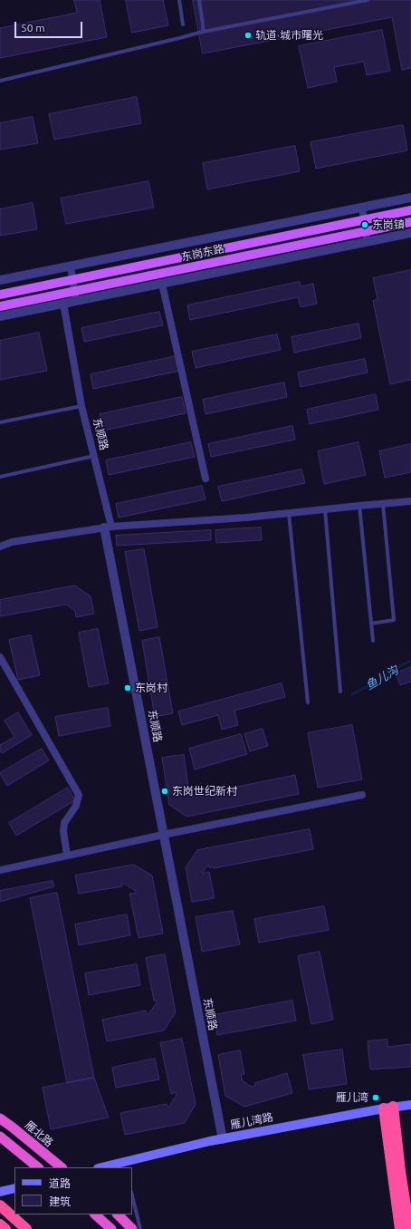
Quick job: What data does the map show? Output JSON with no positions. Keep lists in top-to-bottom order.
{
  "streets": {
    "highway": ["雁北路"],
    "main road": ["东岗东路", "雁儿湾路"],
    "street": ["东顺路"]
  },
  "crossings": [
    ["东顺路", "雁儿湾路"]
  ],
  "water": ["鱼儿沟"],
  "places": [
    "轨道·城市曙光",
    "东岗镇",
    "东岗村",
    "东岗世纪新村",
    "雁儿湾"
  ],
  "legend": ["道路", "建筑"],
  "scale_bar": "50 m"
}
